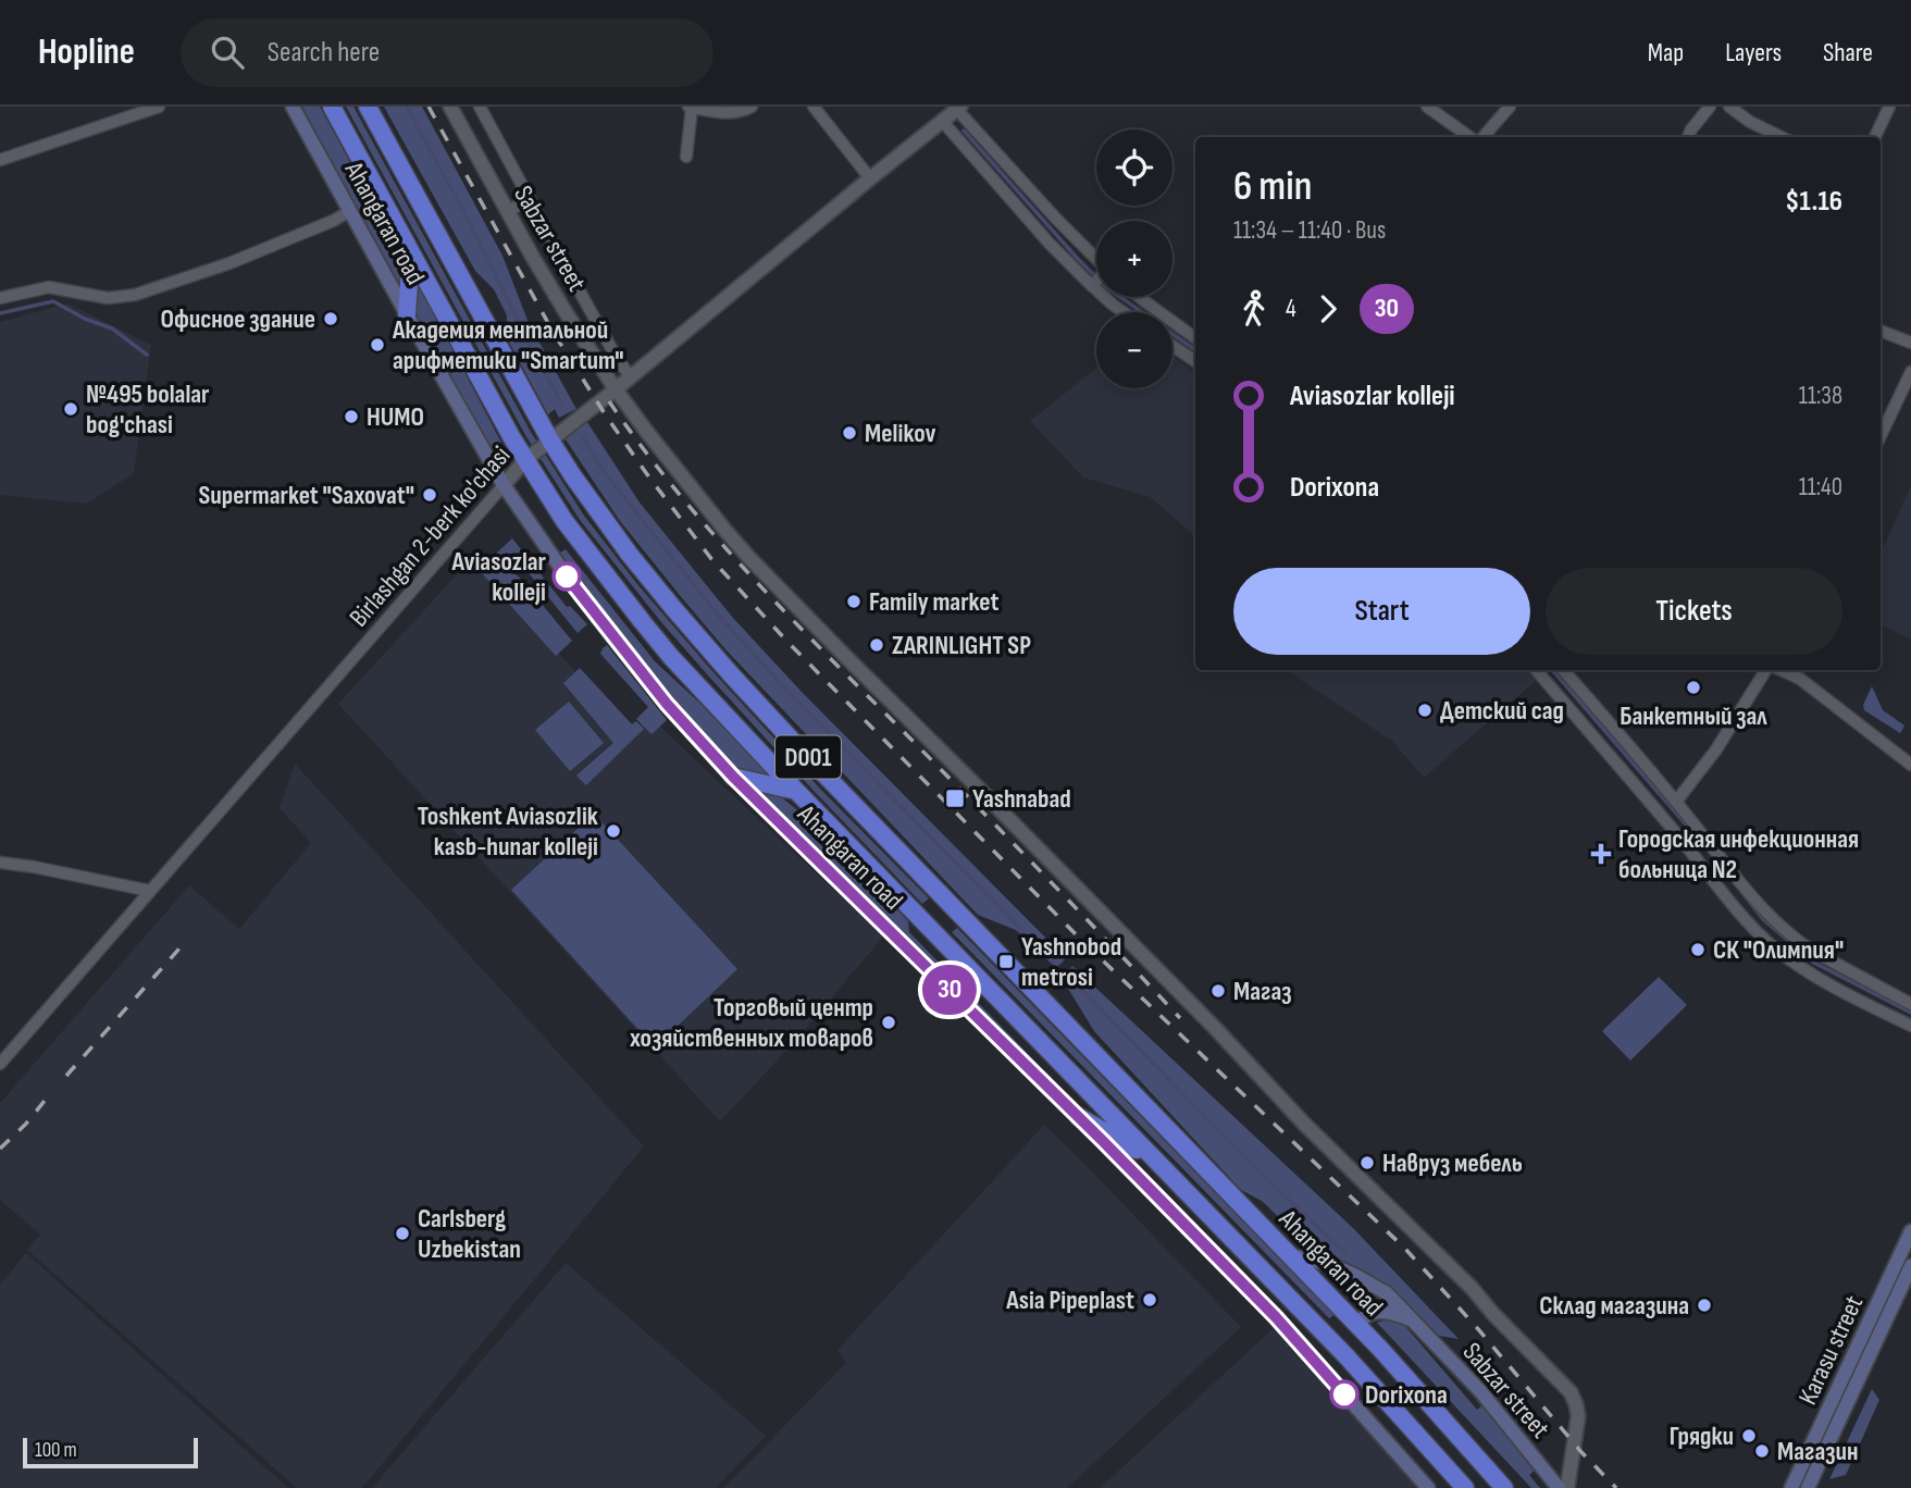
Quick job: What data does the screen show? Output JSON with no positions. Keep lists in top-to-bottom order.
{
  "streets": {
    "highway": ["Ahangaran road", "D001"],
    "main road": ["Sabzar street", "Karasu street"],
    "street": ["Birlashgan 2-berk ko'chasi"]
  },
  "crossings": [
    ["Ahangaran road", "Sabzar street"],
    ["Ahangaran road", "Birlashgan 2-berk ko'chasi"],
    ["Sabzar street", "Birlashgan 2-berk ko'chasi"]
  ],
  "places": {
    "other": [
      "Офисное здание",
      "Академия ментальной арифметики \"Smartum\"",
      "№495 bolalar bog'chasi",
      "HUMO",
      "Melikov",
      "Supermarket \"Saxovat\"",
      "Aviasozlar kolleji",
      "Family market",
      "ZARINLIGHT SP",
      "Банкетный зал",
      "Детский сад",
      "Toshkent Aviasozlik kasb-hunar kolleji",
      "СК \"Олимпия\"",
      "Магаз",
      "Торговый центр хозяйственных товаров",
      "Навруз мебель",
      "Carlsberg Uzbekistan",
      "Asia Pipeplast",
      "Склад магазина",
      "Dorixona",
      "Грядки",
      "Магазин"
    ],
    "transit": ["Yashnabad", "Yashnobod metrosi"],
    "health": ["Городская инфекционная больница N2"]
  },
  "lines": ["bus line 30"],
  "scale_bar": "100 m",
  "page": {
    "header": "Hopline",
    "search": "Search here",
    "nav": ["Map", "Layers", "Share"],
    "on_map": "30",
    "map_buttons": ["+", "−"],
    "heading": ["6 min", "11:34 – 11:40 · Bus", "$1.16"],
    "legs": ["4", "30"],
    "list": [
      {
        "name": "Aviasozlar kolleji",
        "value": "11:38"
      },
      {
        "name": "Dorixona",
        "value": "11:40"
      }
    ],
    "buttons": ["Start", "Tickets"],
    "scale": "100 m"
  }
}
